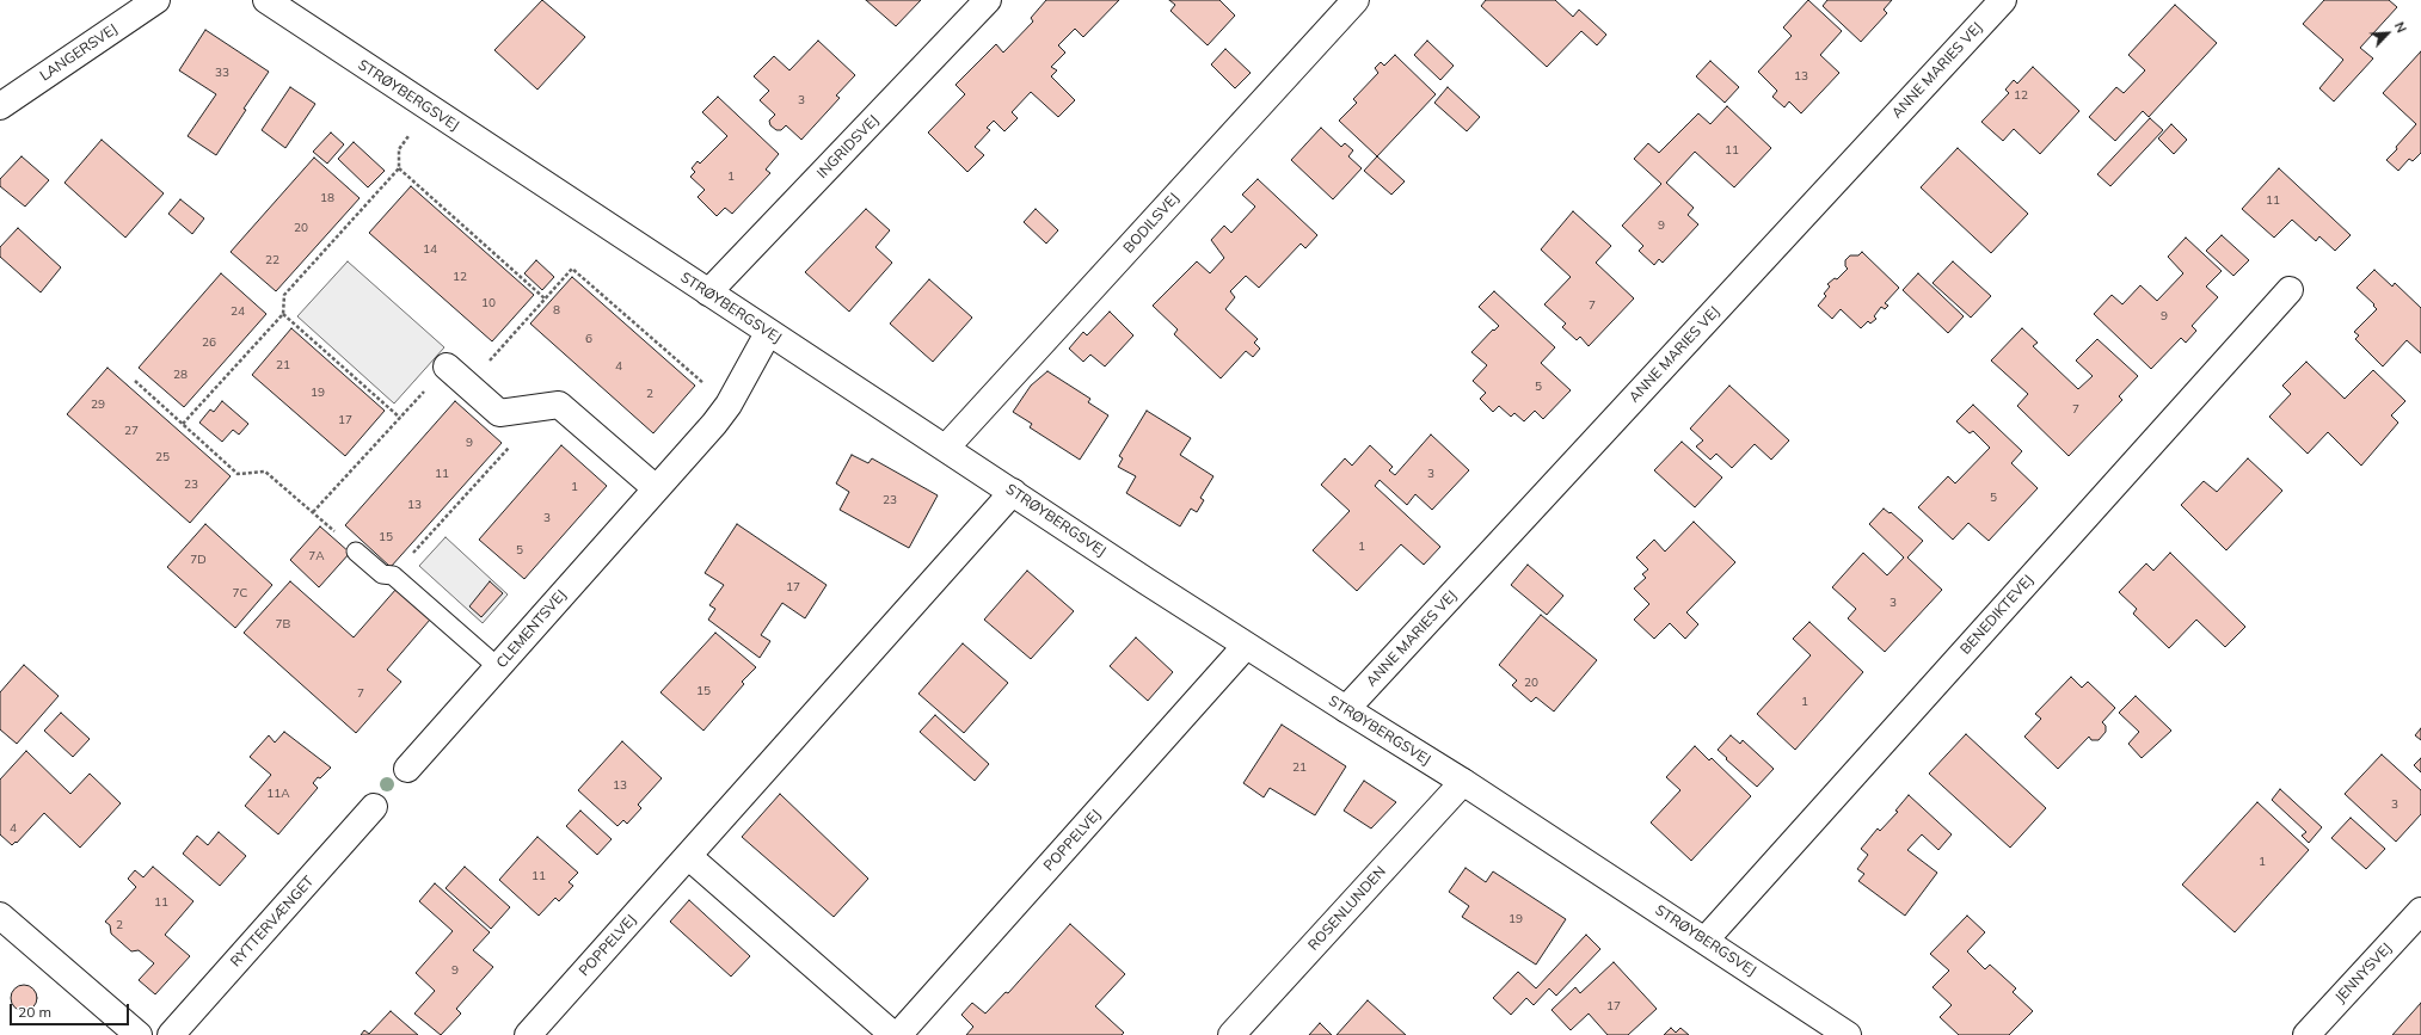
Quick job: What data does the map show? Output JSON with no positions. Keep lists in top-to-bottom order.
{
  "streets": {
    "street": [
      "LANGERSVEJ",
      "ANNE MARIES VEJ",
      "STRØYBERGSVEJ",
      "INGRIDSVEJ",
      "BODILSVEJ",
      "BENEDIKTEVEJ",
      "CLEMENTSVEJ",
      "POPPELVEJ",
      "ROSENLUNDEN",
      "RYTTERVÆNGET",
      "JENNYSVEJ"
    ]
  },
  "crossings": [
    ["ANNE MARIES VEJ", "STRØYBERGSVEJ"],
    ["STRØYBERGSVEJ", "INGRIDSVEJ"],
    ["STRØYBERGSVEJ", "BODILSVEJ"],
    ["STRØYBERGSVEJ", "BENEDIKTEVEJ"],
    ["STRØYBERGSVEJ", "CLEMENTSVEJ"],
    ["STRØYBERGSVEJ", "POPPELVEJ"],
    ["STRØYBERGSVEJ", "ROSENLUNDEN"]
  ],
  "house_numbers": [
    "33",
    "13",
    "12",
    "3",
    "11",
    "1",
    "18",
    "11",
    "9",
    "20",
    "14",
    "22",
    "12",
    "10",
    "7",
    "8",
    "24",
    "9",
    "6",
    "26",
    "21",
    "4",
    "28",
    "5",
    "19",
    "2",
    "29",
    "7",
    "17",
    "27",
    "9",
    "25",
    "11",
    "3",
    "23",
    "1",
    "5",
    "23",
    "13",
    "3",
    "15",
    "1",
    "5",
    "7A",
    "7D",
    "17",
    "7C",
    "3",
    "7B",
    "20",
    "15",
    "7",
    "1",
    "21",
    "13",
    "11A",
    "3",
    "4",
    "1",
    "11",
    "11",
    "19",
    "2",
    "9",
    "17"
  ],
  "scale_bar": "20 m",
  "north": "top right"
}
